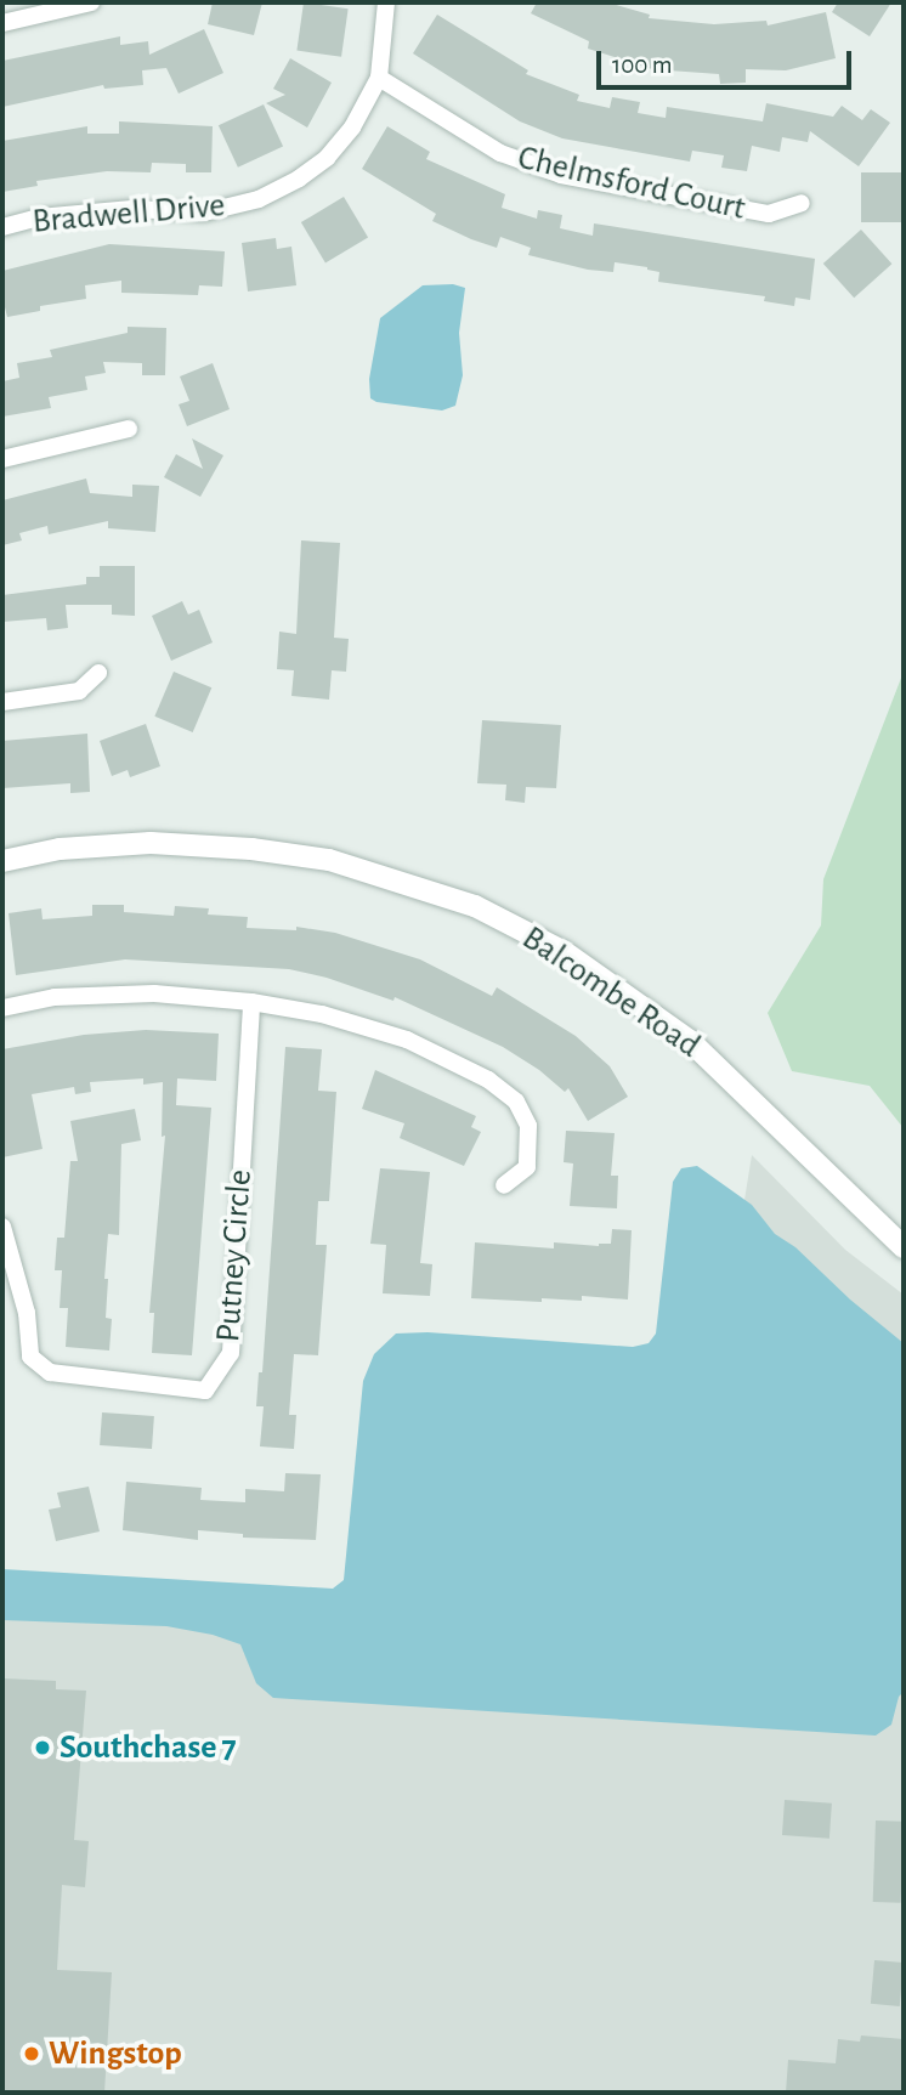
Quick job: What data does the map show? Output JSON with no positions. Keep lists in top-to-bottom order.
{
  "streets": {
    "street": [
      "Chelmsford Court",
      "Bradwell Drive",
      "Balcombe Road",
      "Putney Circle"
    ]
  },
  "crossings": [
    ["Chelmsford Court", "Bradwell Drive"]
  ],
  "places": ["Southchase 7", "Wingstop"],
  "scale_bar": "100 m"
}
